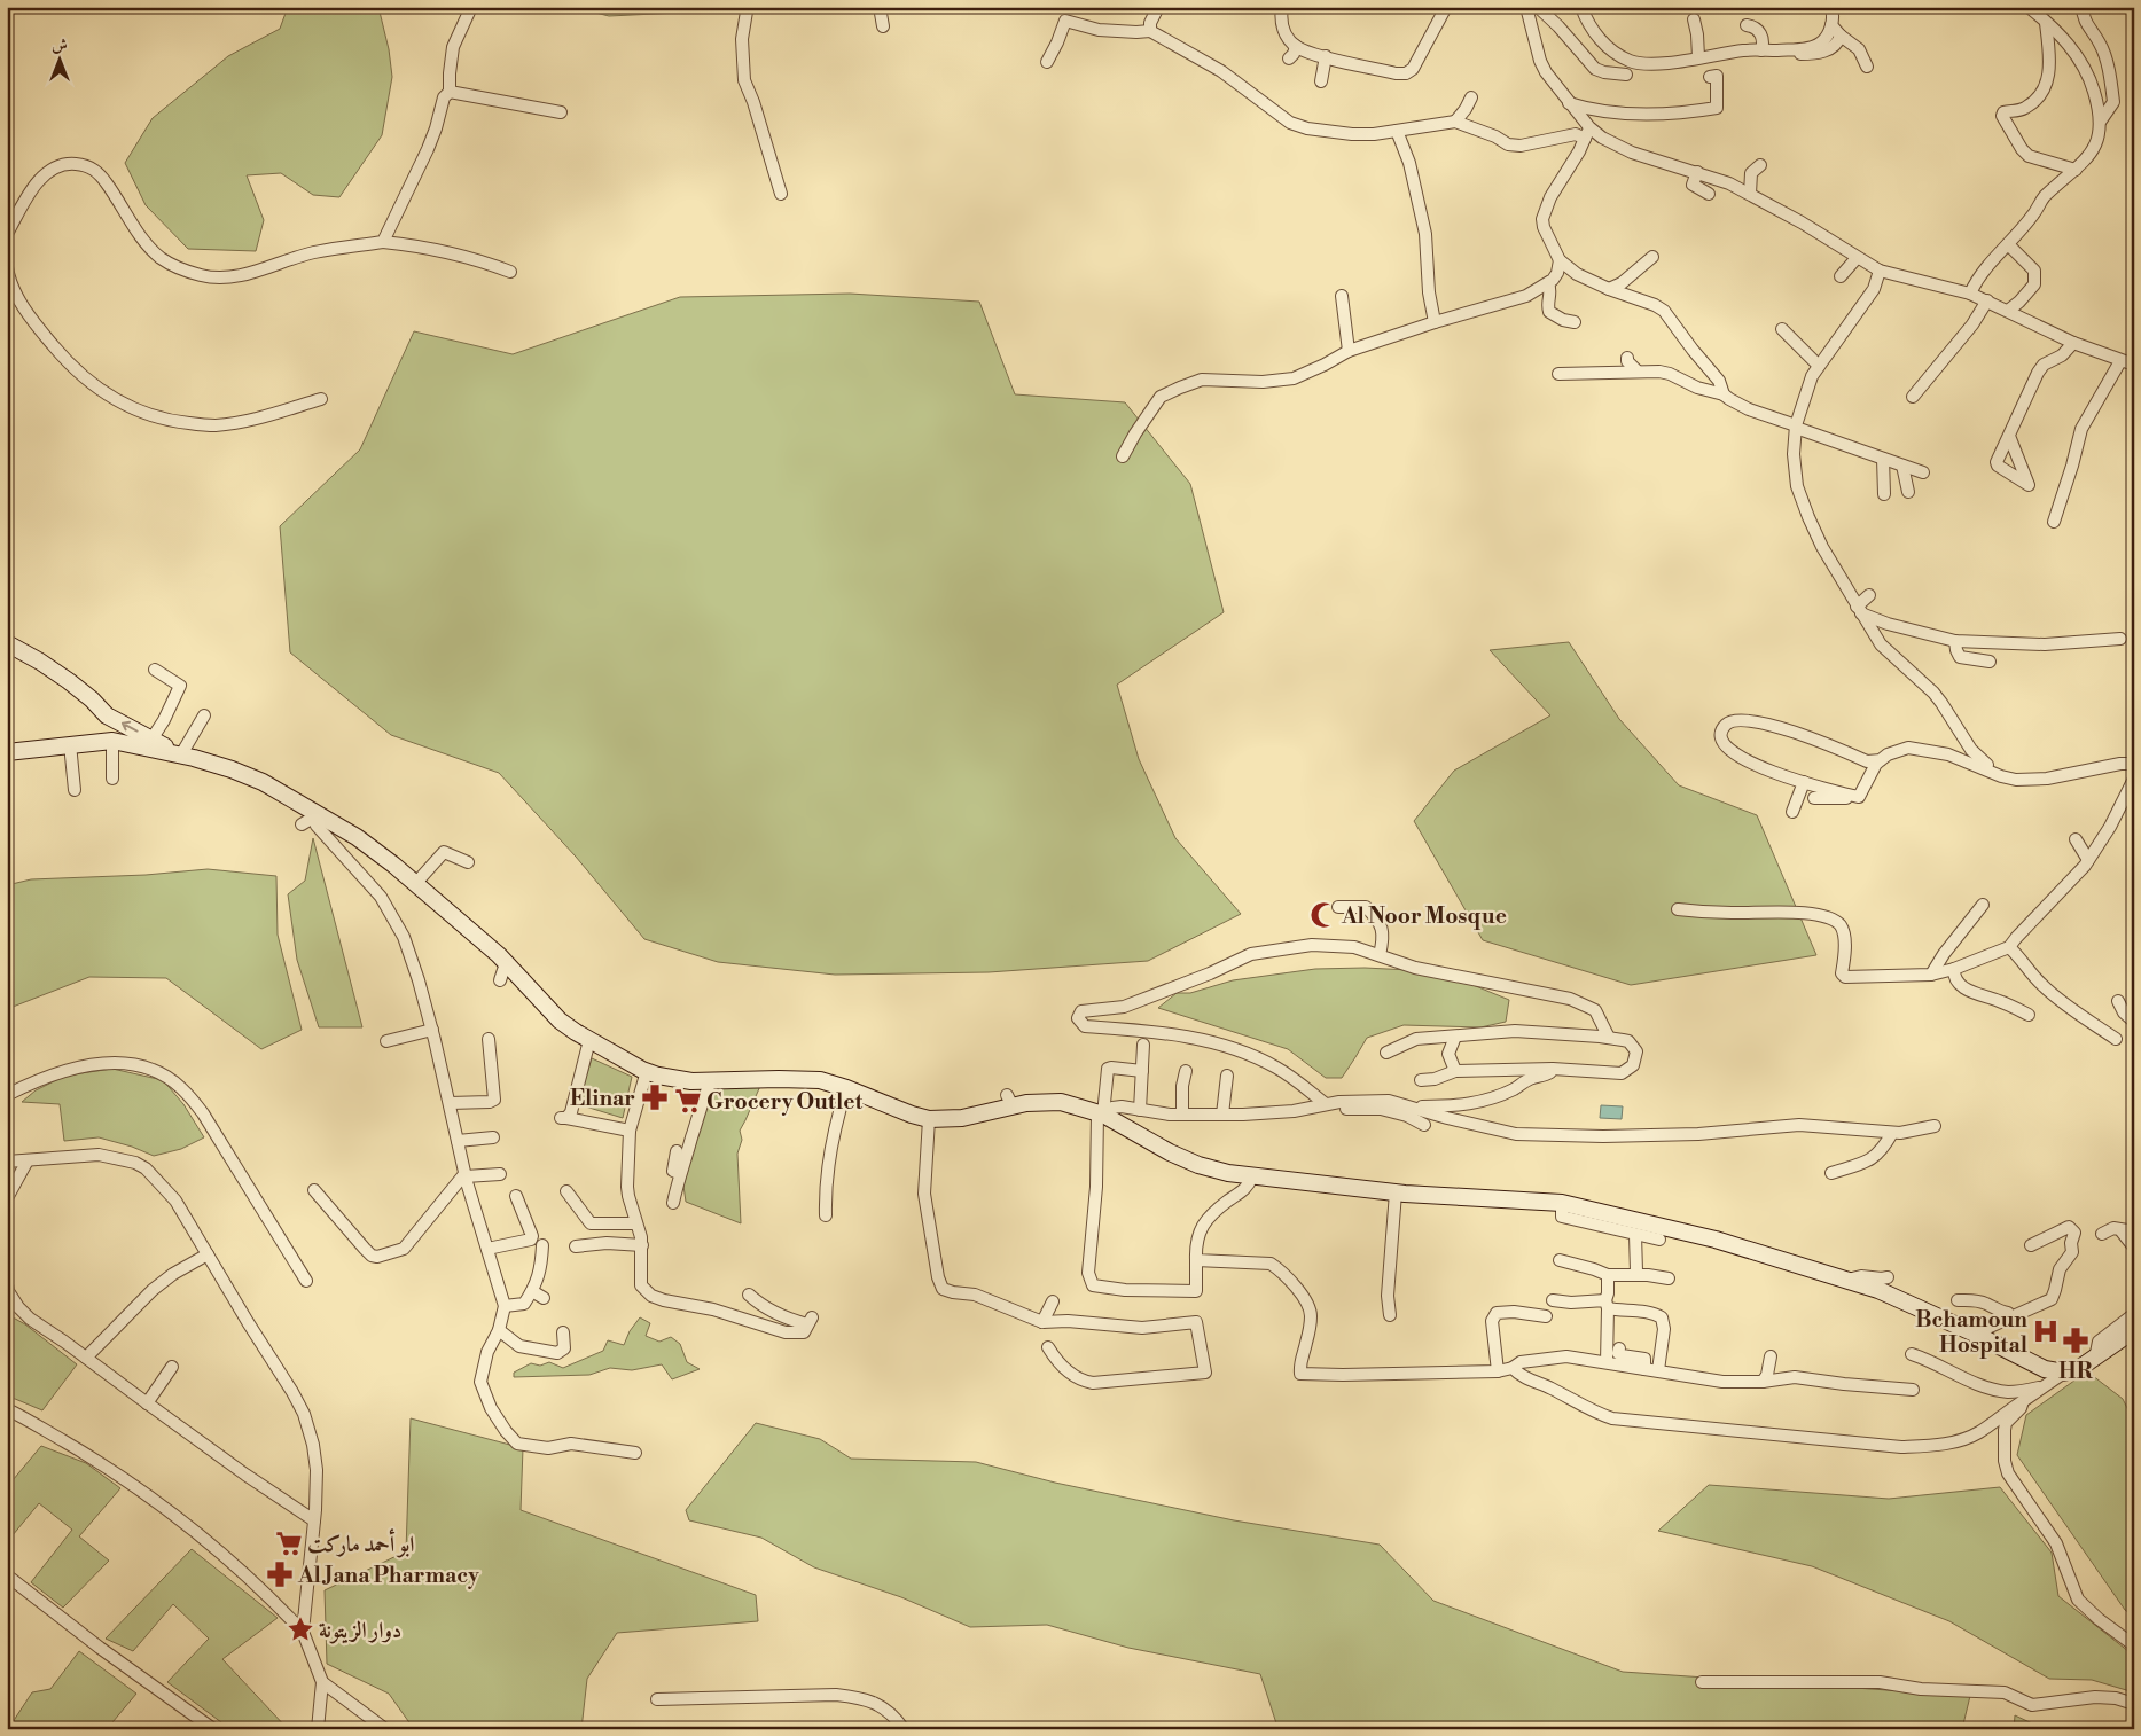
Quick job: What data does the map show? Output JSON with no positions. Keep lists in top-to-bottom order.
{
  "places": {
    "mosque": ["Al Noor Mosque"],
    "pharmacy": ["Elinar", "HR", "Al Jana Pharmacy"],
    "supermarket": ["Grocery Outlet", "ابو أحمد ماركت"],
    "hospital": ["Bchamoun Hospital"],
    "place": ["دوار الزيتونة"]
  },
  "north": "top"
}
